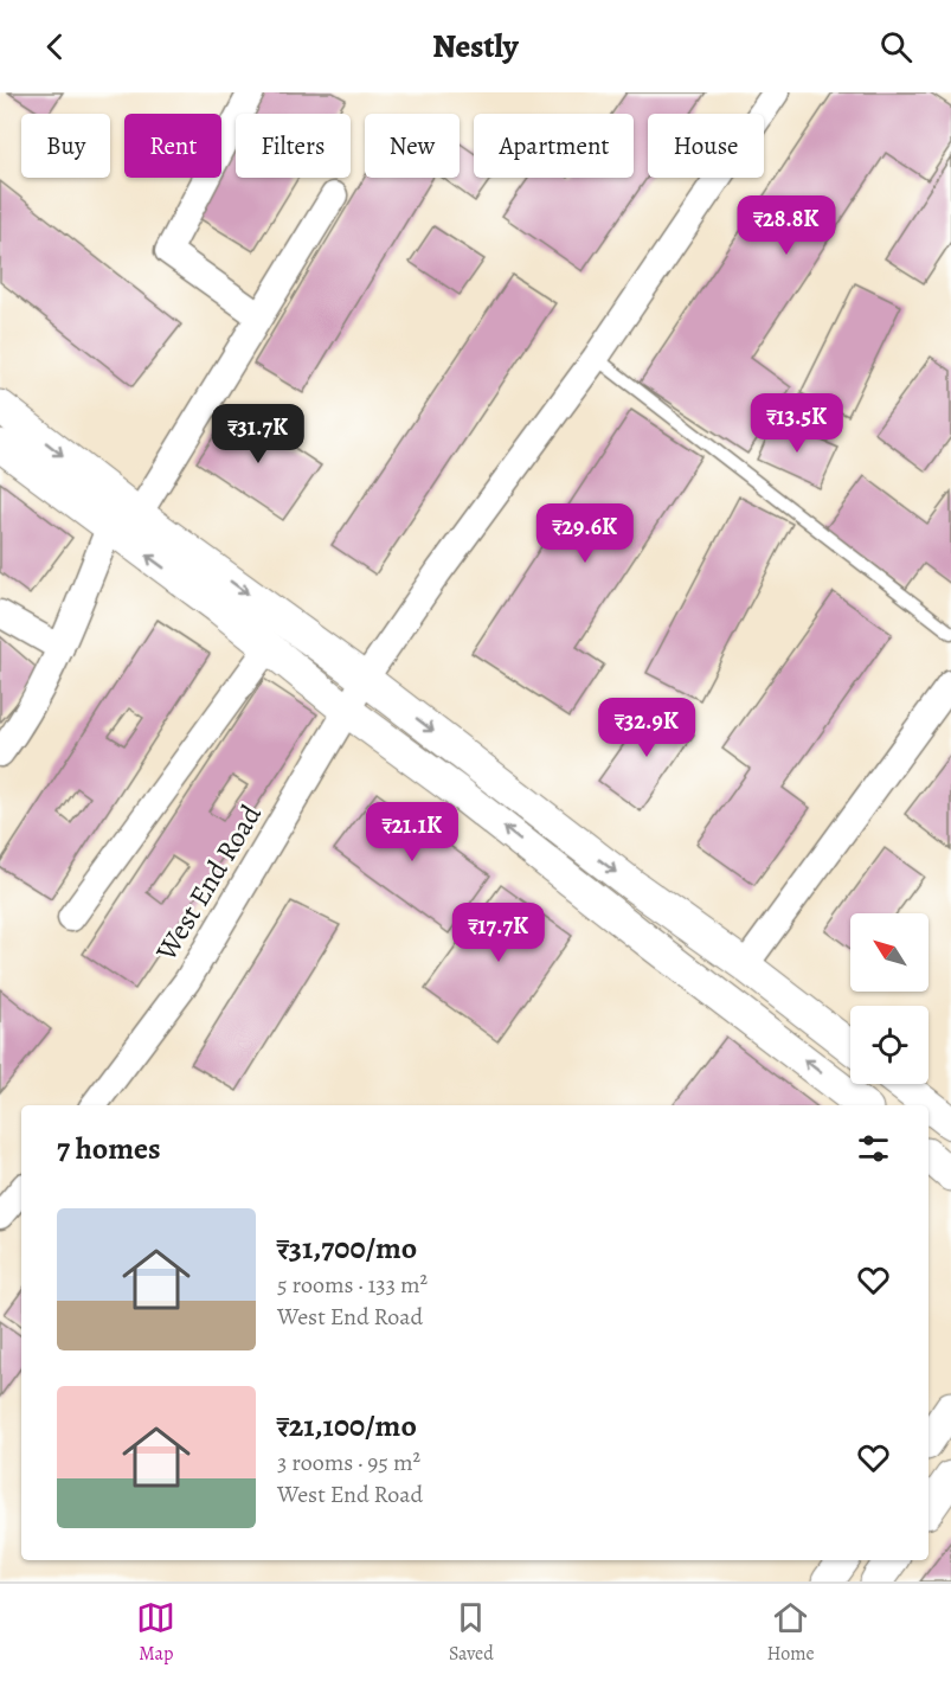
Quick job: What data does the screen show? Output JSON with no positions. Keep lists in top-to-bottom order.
{
  "streets": {
    "street": ["West End Road"]
  },
  "north": "top left",
  "page": {
    "header": "Nestly",
    "chip": [
      "Buy",
      "Rent",
      "Filters",
      "New",
      "Apartment",
      "House"
    ],
    "price": [
      "₹28.8K",
      "₹13.5K",
      "₹31.7K",
      "₹29.6K",
      "₹32.9K",
      "₹21.1K",
      "₹17.7K"
    ],
    "heading": "7 homes",
    "list": [
      {
        "name": "₹31,700/mo",
        "note": "5 rooms · 133 m² · West End Road"
      },
      {
        "name": "₹21,100/mo",
        "note": "3 rooms · 95 m² · West End Road"
      }
    ],
    "tabs": ["Map", "Saved", "Home"]
  }
}
